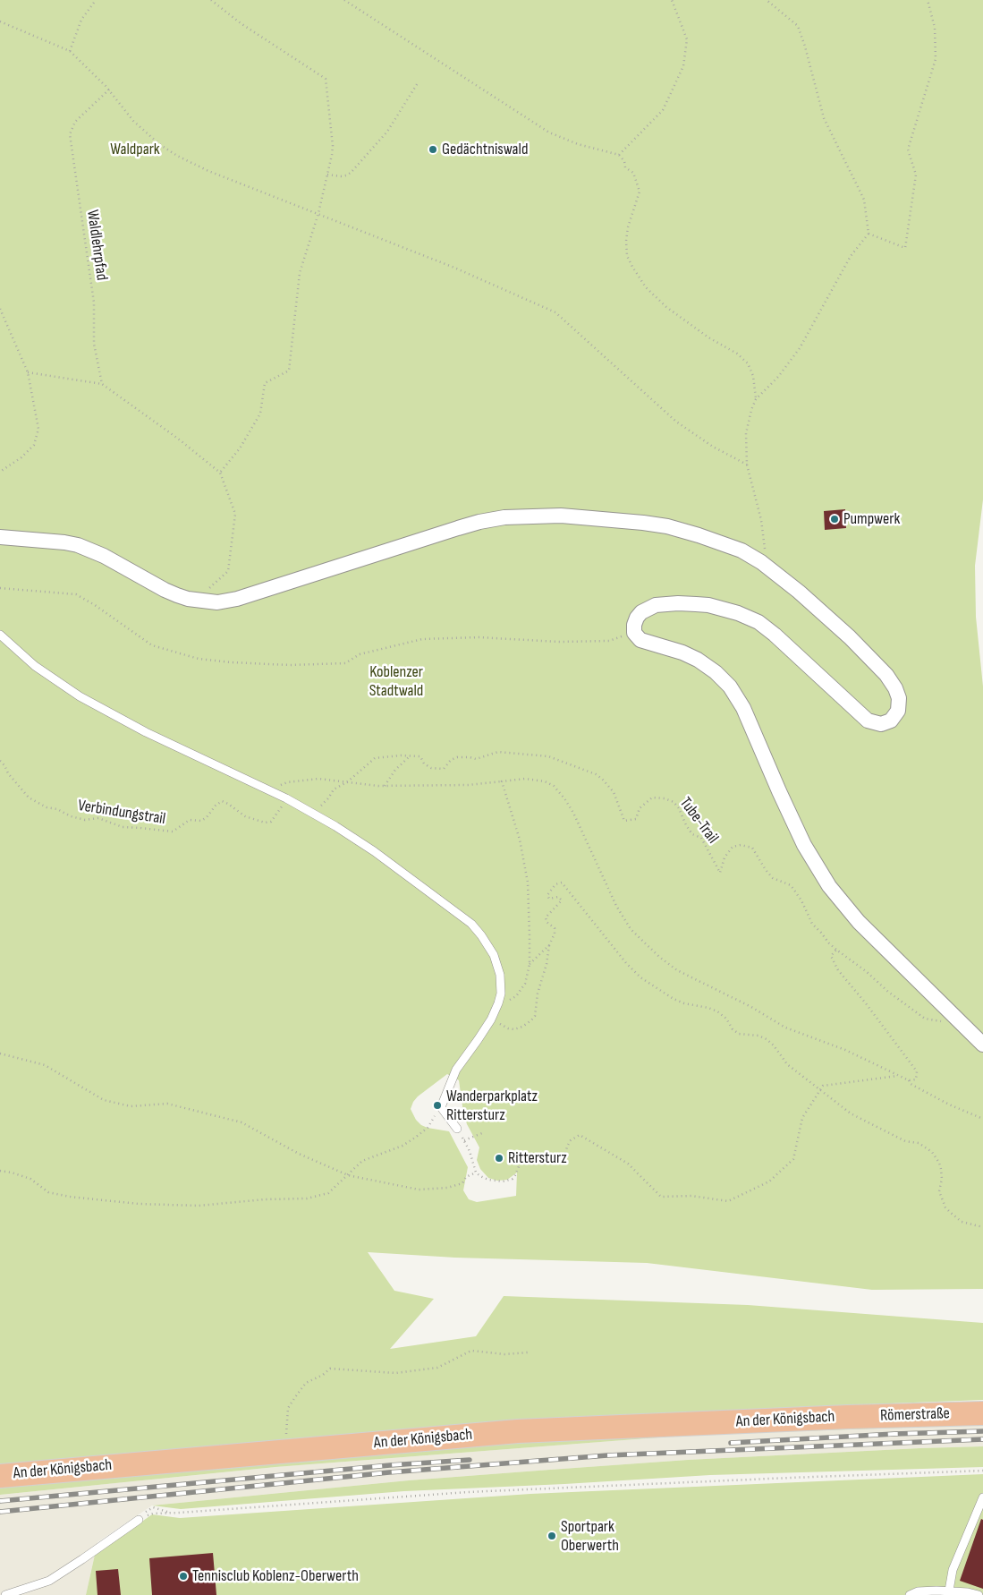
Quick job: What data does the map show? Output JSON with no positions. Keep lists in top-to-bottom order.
{
  "streets": {
    "main road": ["Römerstraße", "An der Königsbach"],
    "path": ["Waldlehrpfad", "Verbindungstrail", "Tube-Trail"]
  },
  "crossings": [
    ["Römerstraße", "An der Königsbach"]
  ],
  "parks": ["Waldpark", "Koblenzer Stadtwald"],
  "places": [
    "Gedächtniswald",
    "Pumpwerk",
    "Wanderparkplatz Rittersturz",
    "Rittersturz",
    "Sportpark Oberwerth",
    "Tennisclub Koblenz-Oberwerth"
  ]
}
